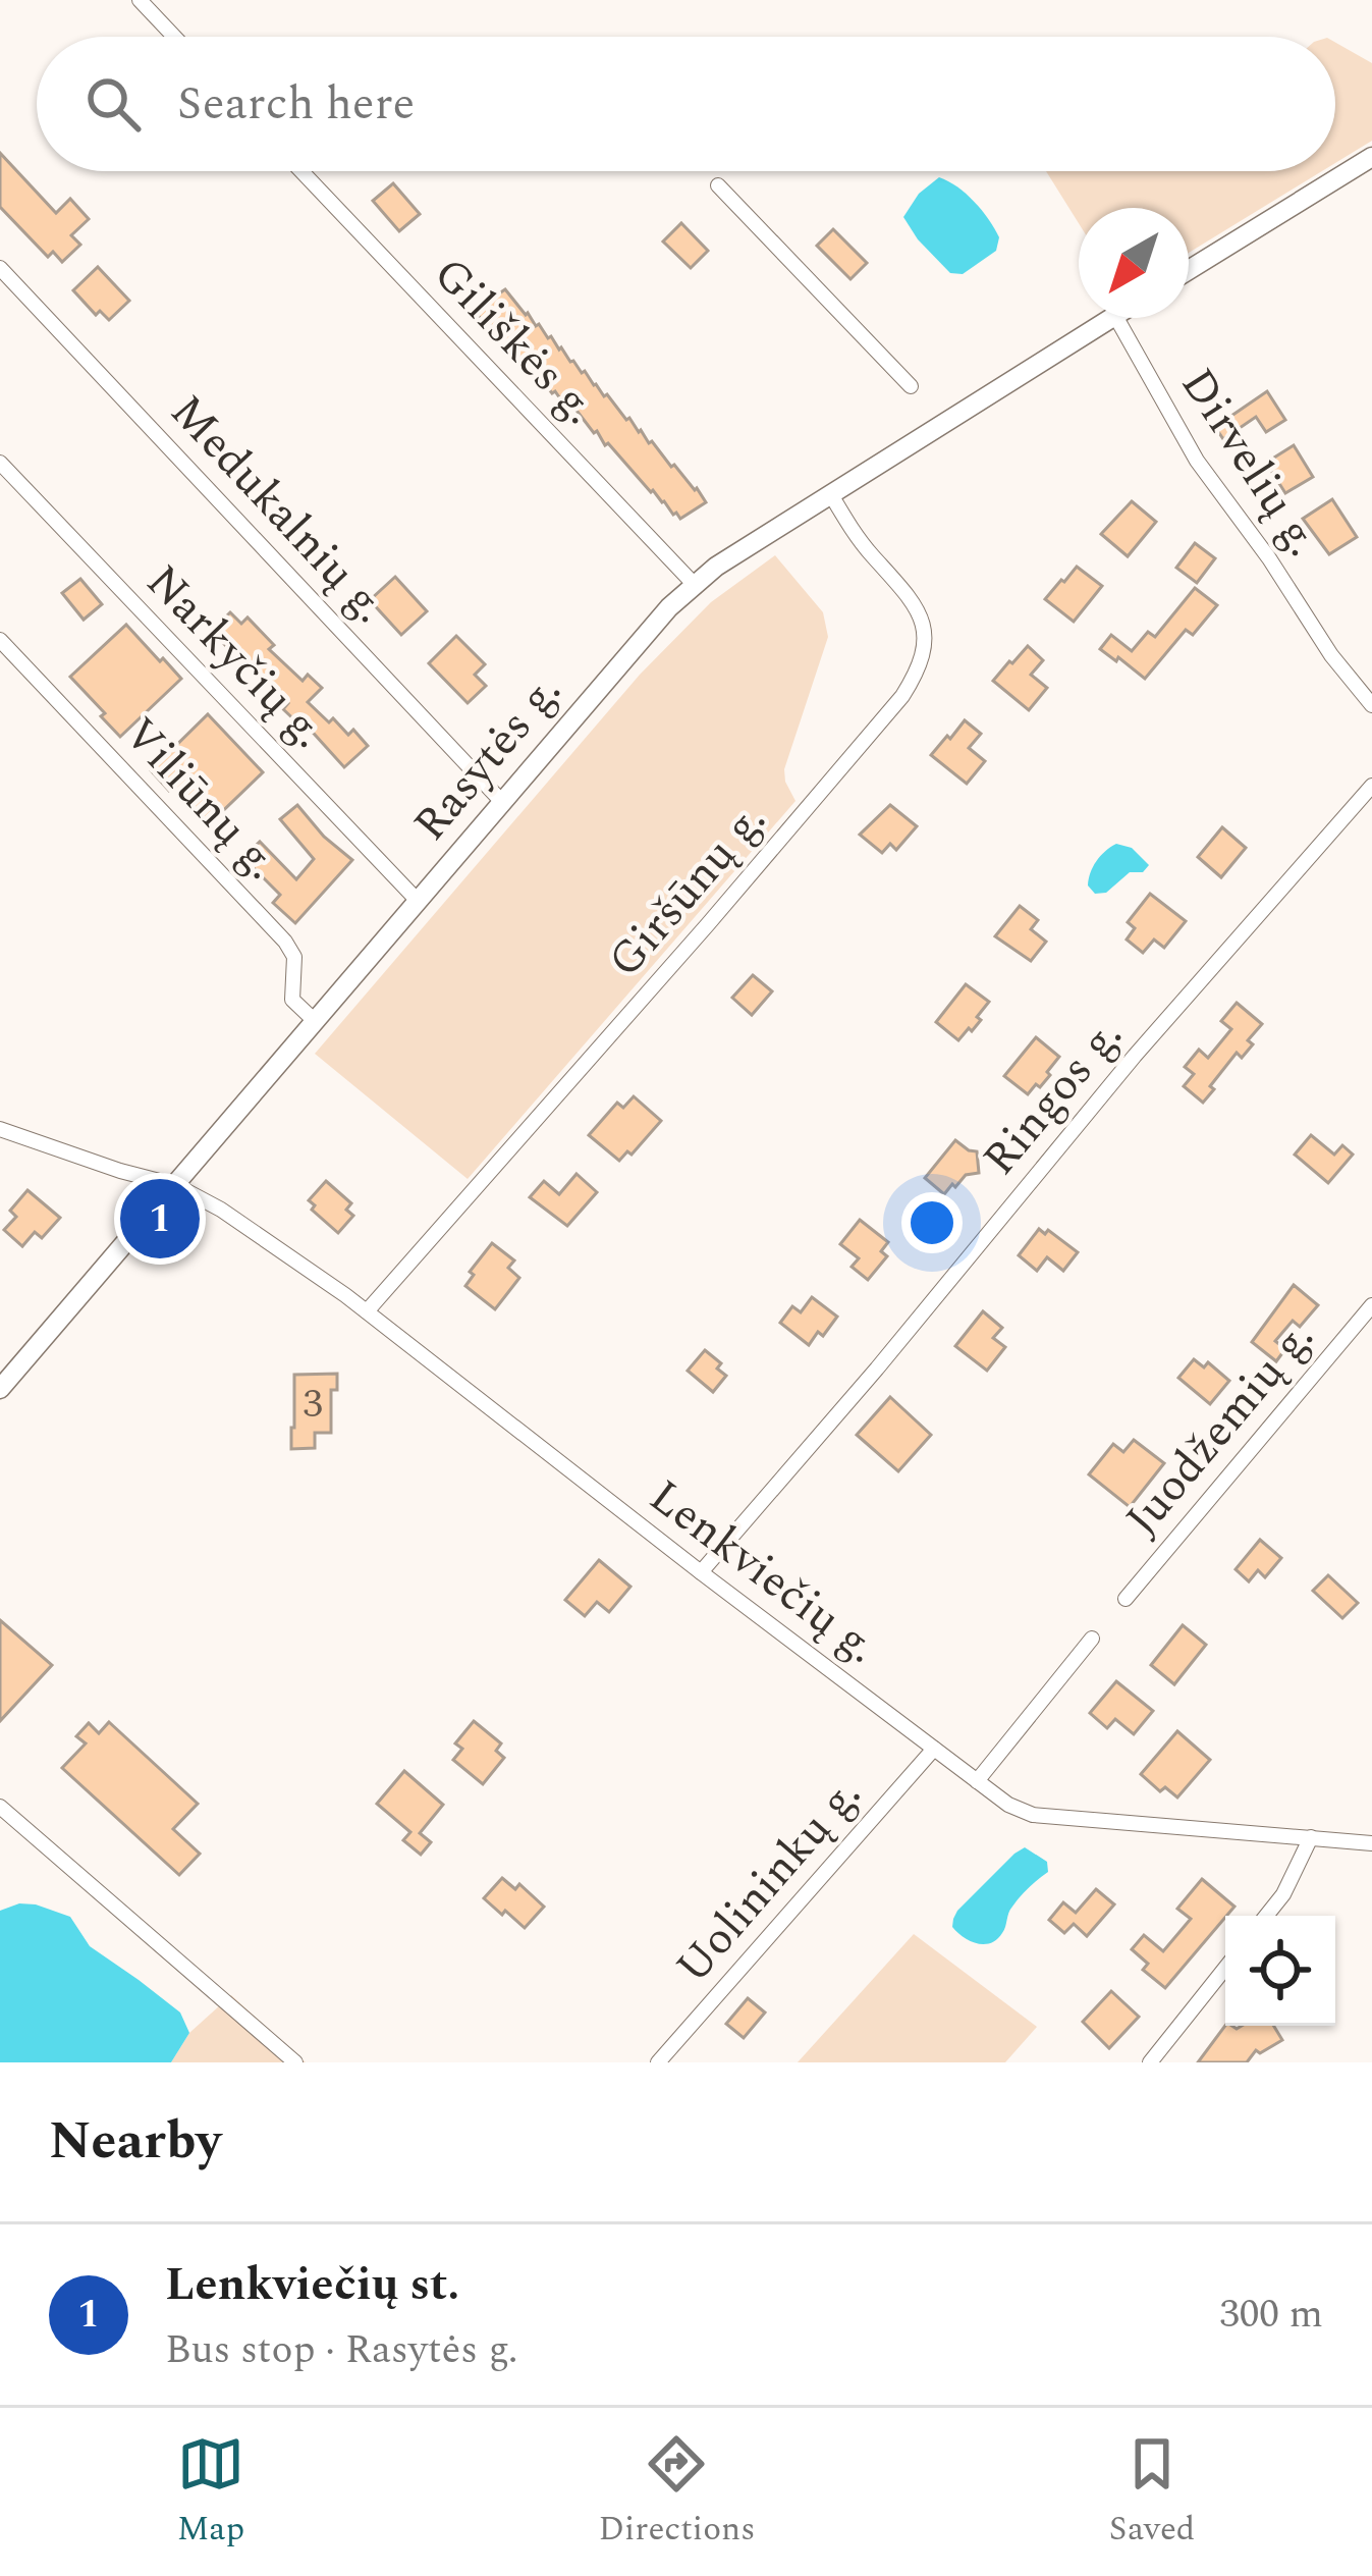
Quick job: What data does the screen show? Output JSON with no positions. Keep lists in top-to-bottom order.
{
  "streets": {
    "main road": ["Rasytės g."],
    "street": [
      "Giliškės g.",
      "Dirvelių g.",
      "Medukalnių g.",
      "Narkyčių g.",
      "Viliūnų g.",
      "Giršūnų g.",
      "Ringos g.",
      "Juodžemių g.",
      "Lenkviečių g.",
      "Uolininkų g."
    ]
  },
  "crossings": [
    ["Giliškės g.", "Rasytės g."],
    ["Medukalnių g.", "Rasytės g."],
    ["Narkyčių g.", "Rasytės g."],
    ["Rasytės g.", "Viliūnų g."],
    ["Rasytės g.", "Giršūnų g."],
    ["Rasytės g.", "Lenkviečių g."],
    ["Giršūnų g.", "Lenkviečių g."],
    ["Ringos g.", "Lenkviečių g."],
    ["Lenkviečių g.", "Uolininkų g."]
  ],
  "house_numbers": ["3"],
  "north": "bottom left",
  "page": {
    "search": "Search here",
    "pins": "1",
    "heading": "Nearby",
    "list": [
      {
        "mark": "1",
        "name": "Lenkviečių st.",
        "note": "Bus stop · Rasytės g.",
        "value": "300 m"
      }
    ],
    "nav": ["Map", "Directions", "Saved"]
  }
}
